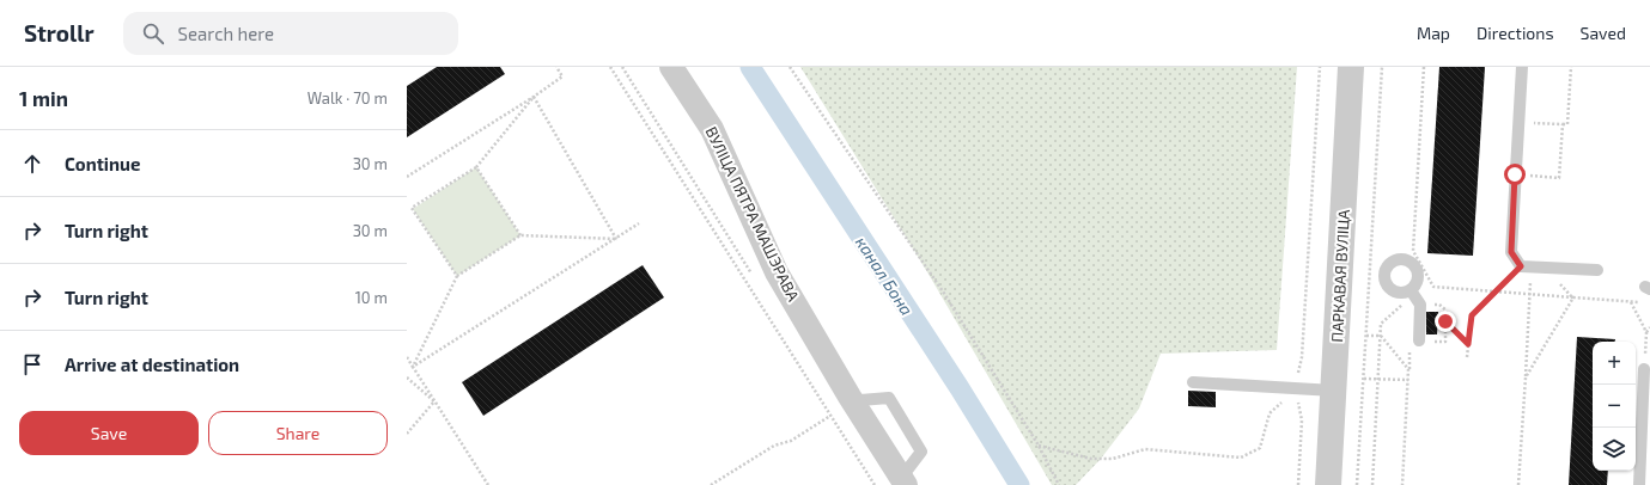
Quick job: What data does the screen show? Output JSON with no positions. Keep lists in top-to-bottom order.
{
  "streets": {
    "street": ["ВУЛІЦА ПЯТРА МАШЭРАВА", "ПАРКАВАЯ ВУЛІЦА"]
  },
  "water": ["канал Бона"],
  "page": {
    "header": "Strollr",
    "search": "Search here",
    "nav": ["Map", "Directions", "Saved"],
    "heading": ["1 min", "Walk · 70 m"],
    "list": [
      ["Continue", "30 m"],
      ["Turn right", "30 m"],
      ["Turn right", "10 m"],
      "Arrive at destination"
    ],
    "map_buttons": ["+", "−"],
    "buttons": ["Save", "Share"]
  }
}
